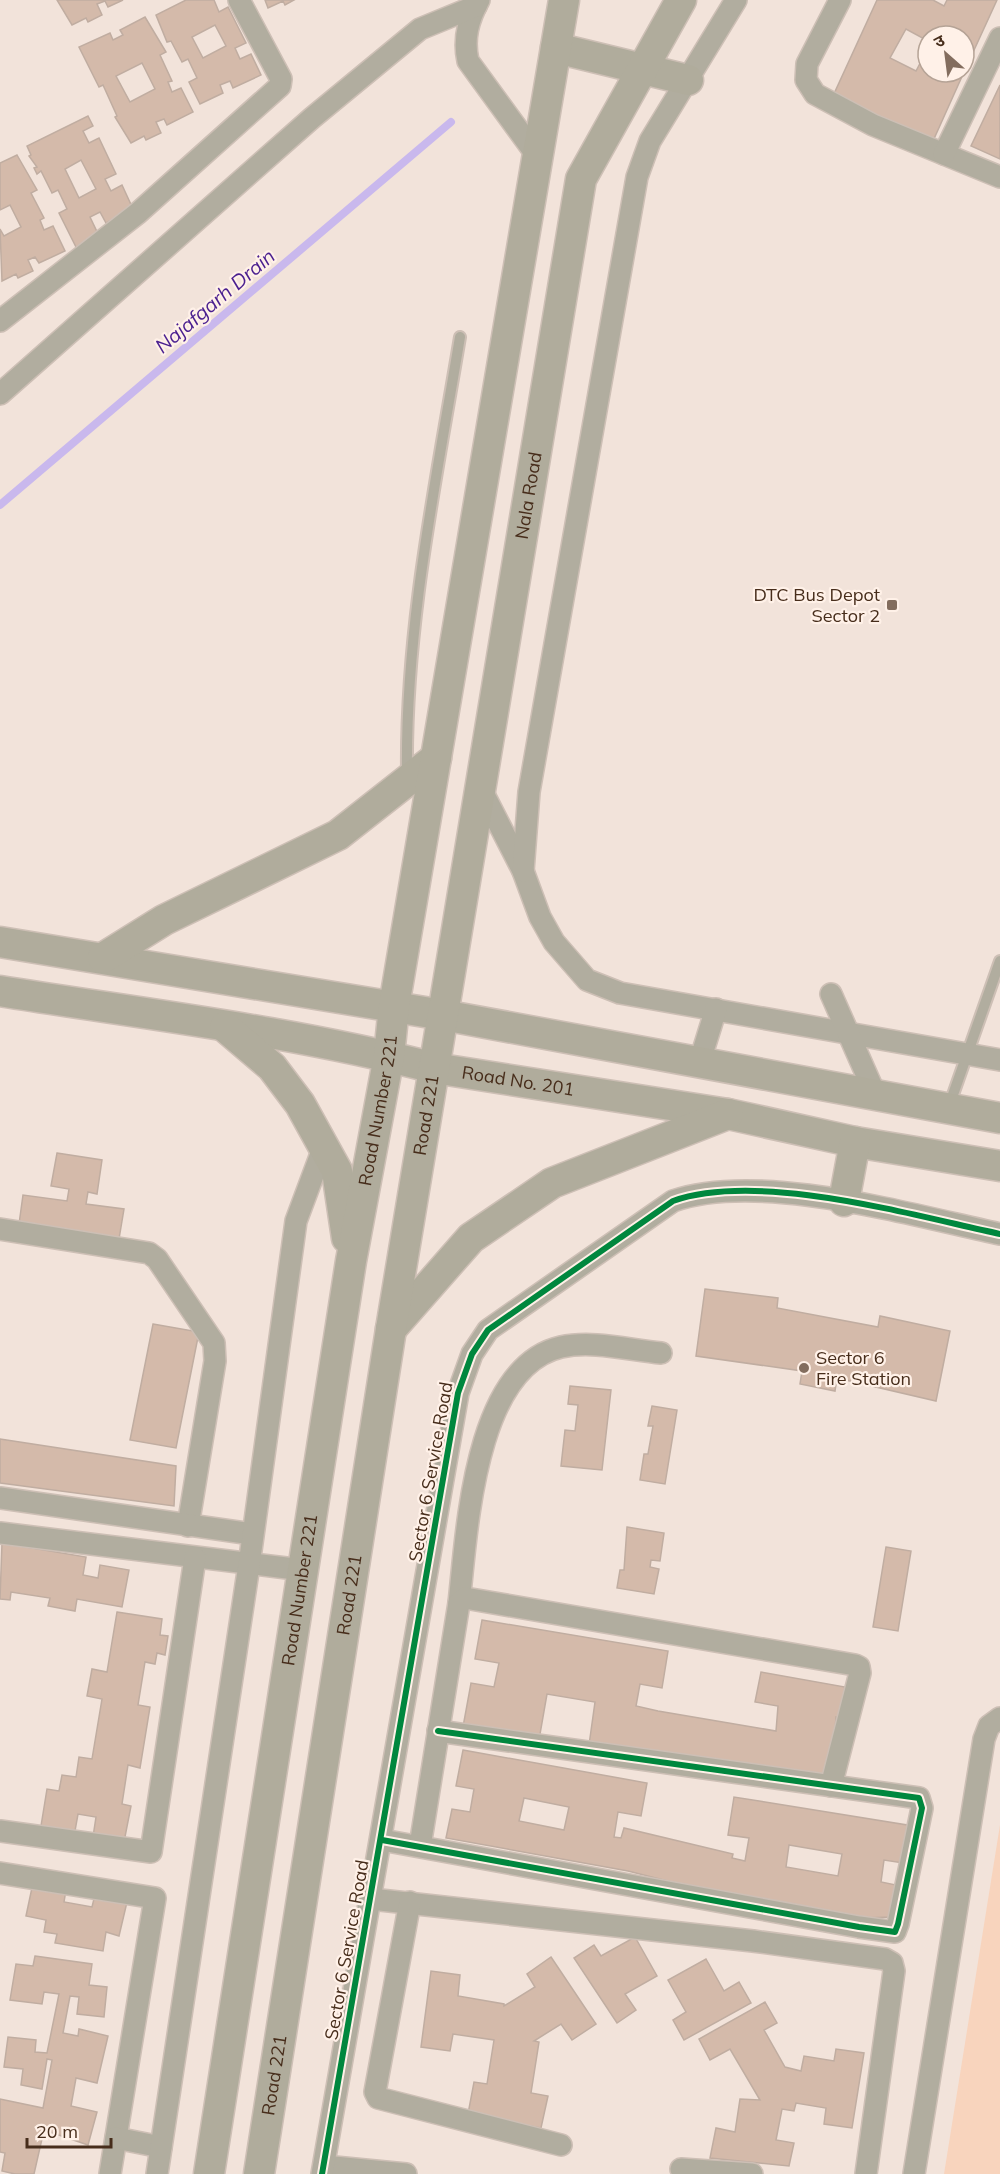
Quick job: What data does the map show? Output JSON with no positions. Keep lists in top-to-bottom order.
{
  "streets": {
    "main road": [
      "Nala Road",
      "Road No. 201",
      "Road Number 221",
      "Road 221"
    ],
    "street": ["Sector 6 Service Road"]
  },
  "crossings": [
    ["Nala Road", "Road 221"],
    ["Road No. 201", "Road Number 221"],
    ["Road No. 201", "Road 221"]
  ],
  "water": ["Najafgarh Drain"],
  "places": {
    "transit": ["DTC Bus Depot Sector 2"],
    "other": ["Sector 6 Fire Station"]
  },
  "scale_bar": "20 m",
  "north": "top left"
}
